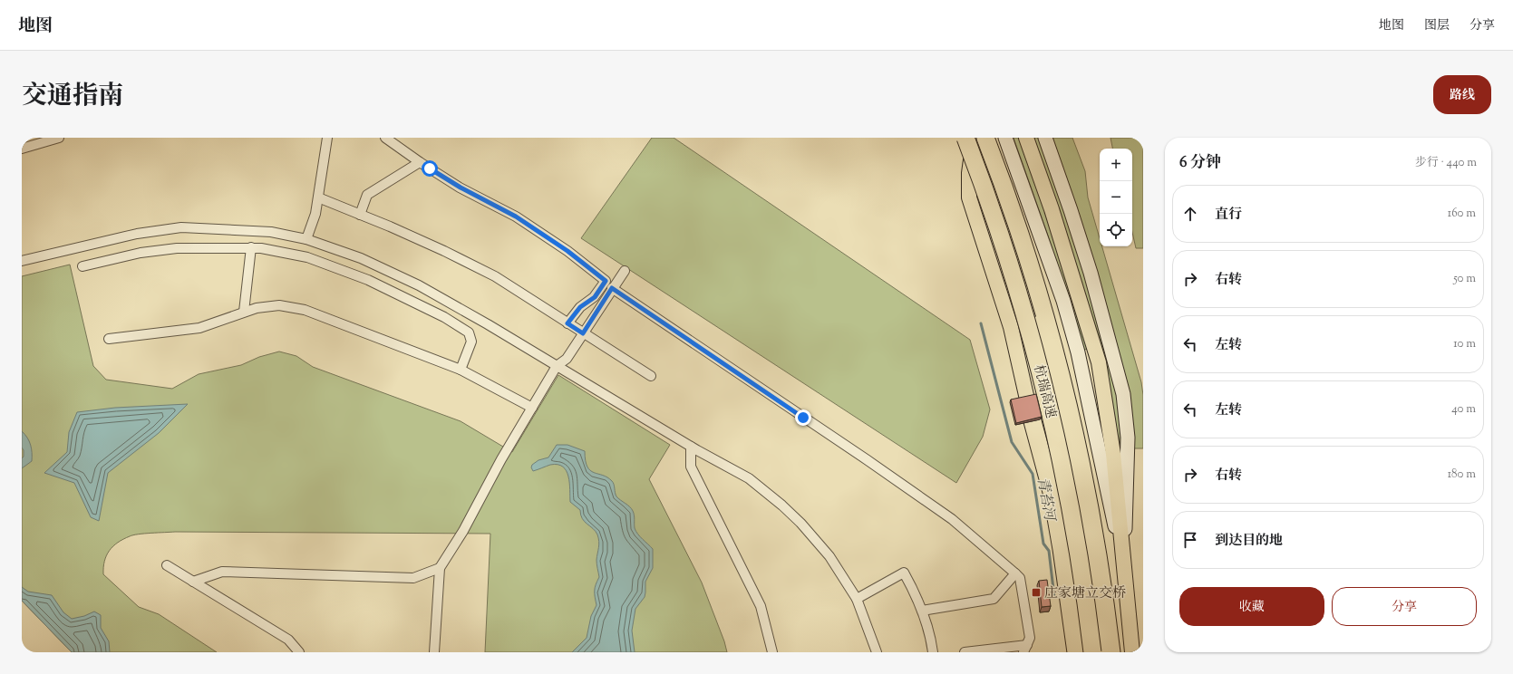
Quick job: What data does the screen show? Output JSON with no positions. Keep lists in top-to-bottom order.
{
  "streets": {
    "highway": ["杭瑞高速"]
  },
  "water": ["青苔河"],
  "places": {
    "transit": ["庄家塘立交桥"]
  },
  "page": {
    "header": "地图",
    "nav": ["地图", "图层", "分享"],
    "title": "交通指南",
    "buttons": [
      "路线",
      ["收藏", "分享"]
    ],
    "heading": ["6 分钟", "步行 · 440 m"],
    "map_buttons": ["+", "−"],
    "list": [
      ["直行", "160 m"],
      ["右转", "50 m"],
      ["左转", "10 m"],
      ["左转", "40 m"],
      ["右转", "180 m"],
      "到达目的地"
    ]
  }
}
